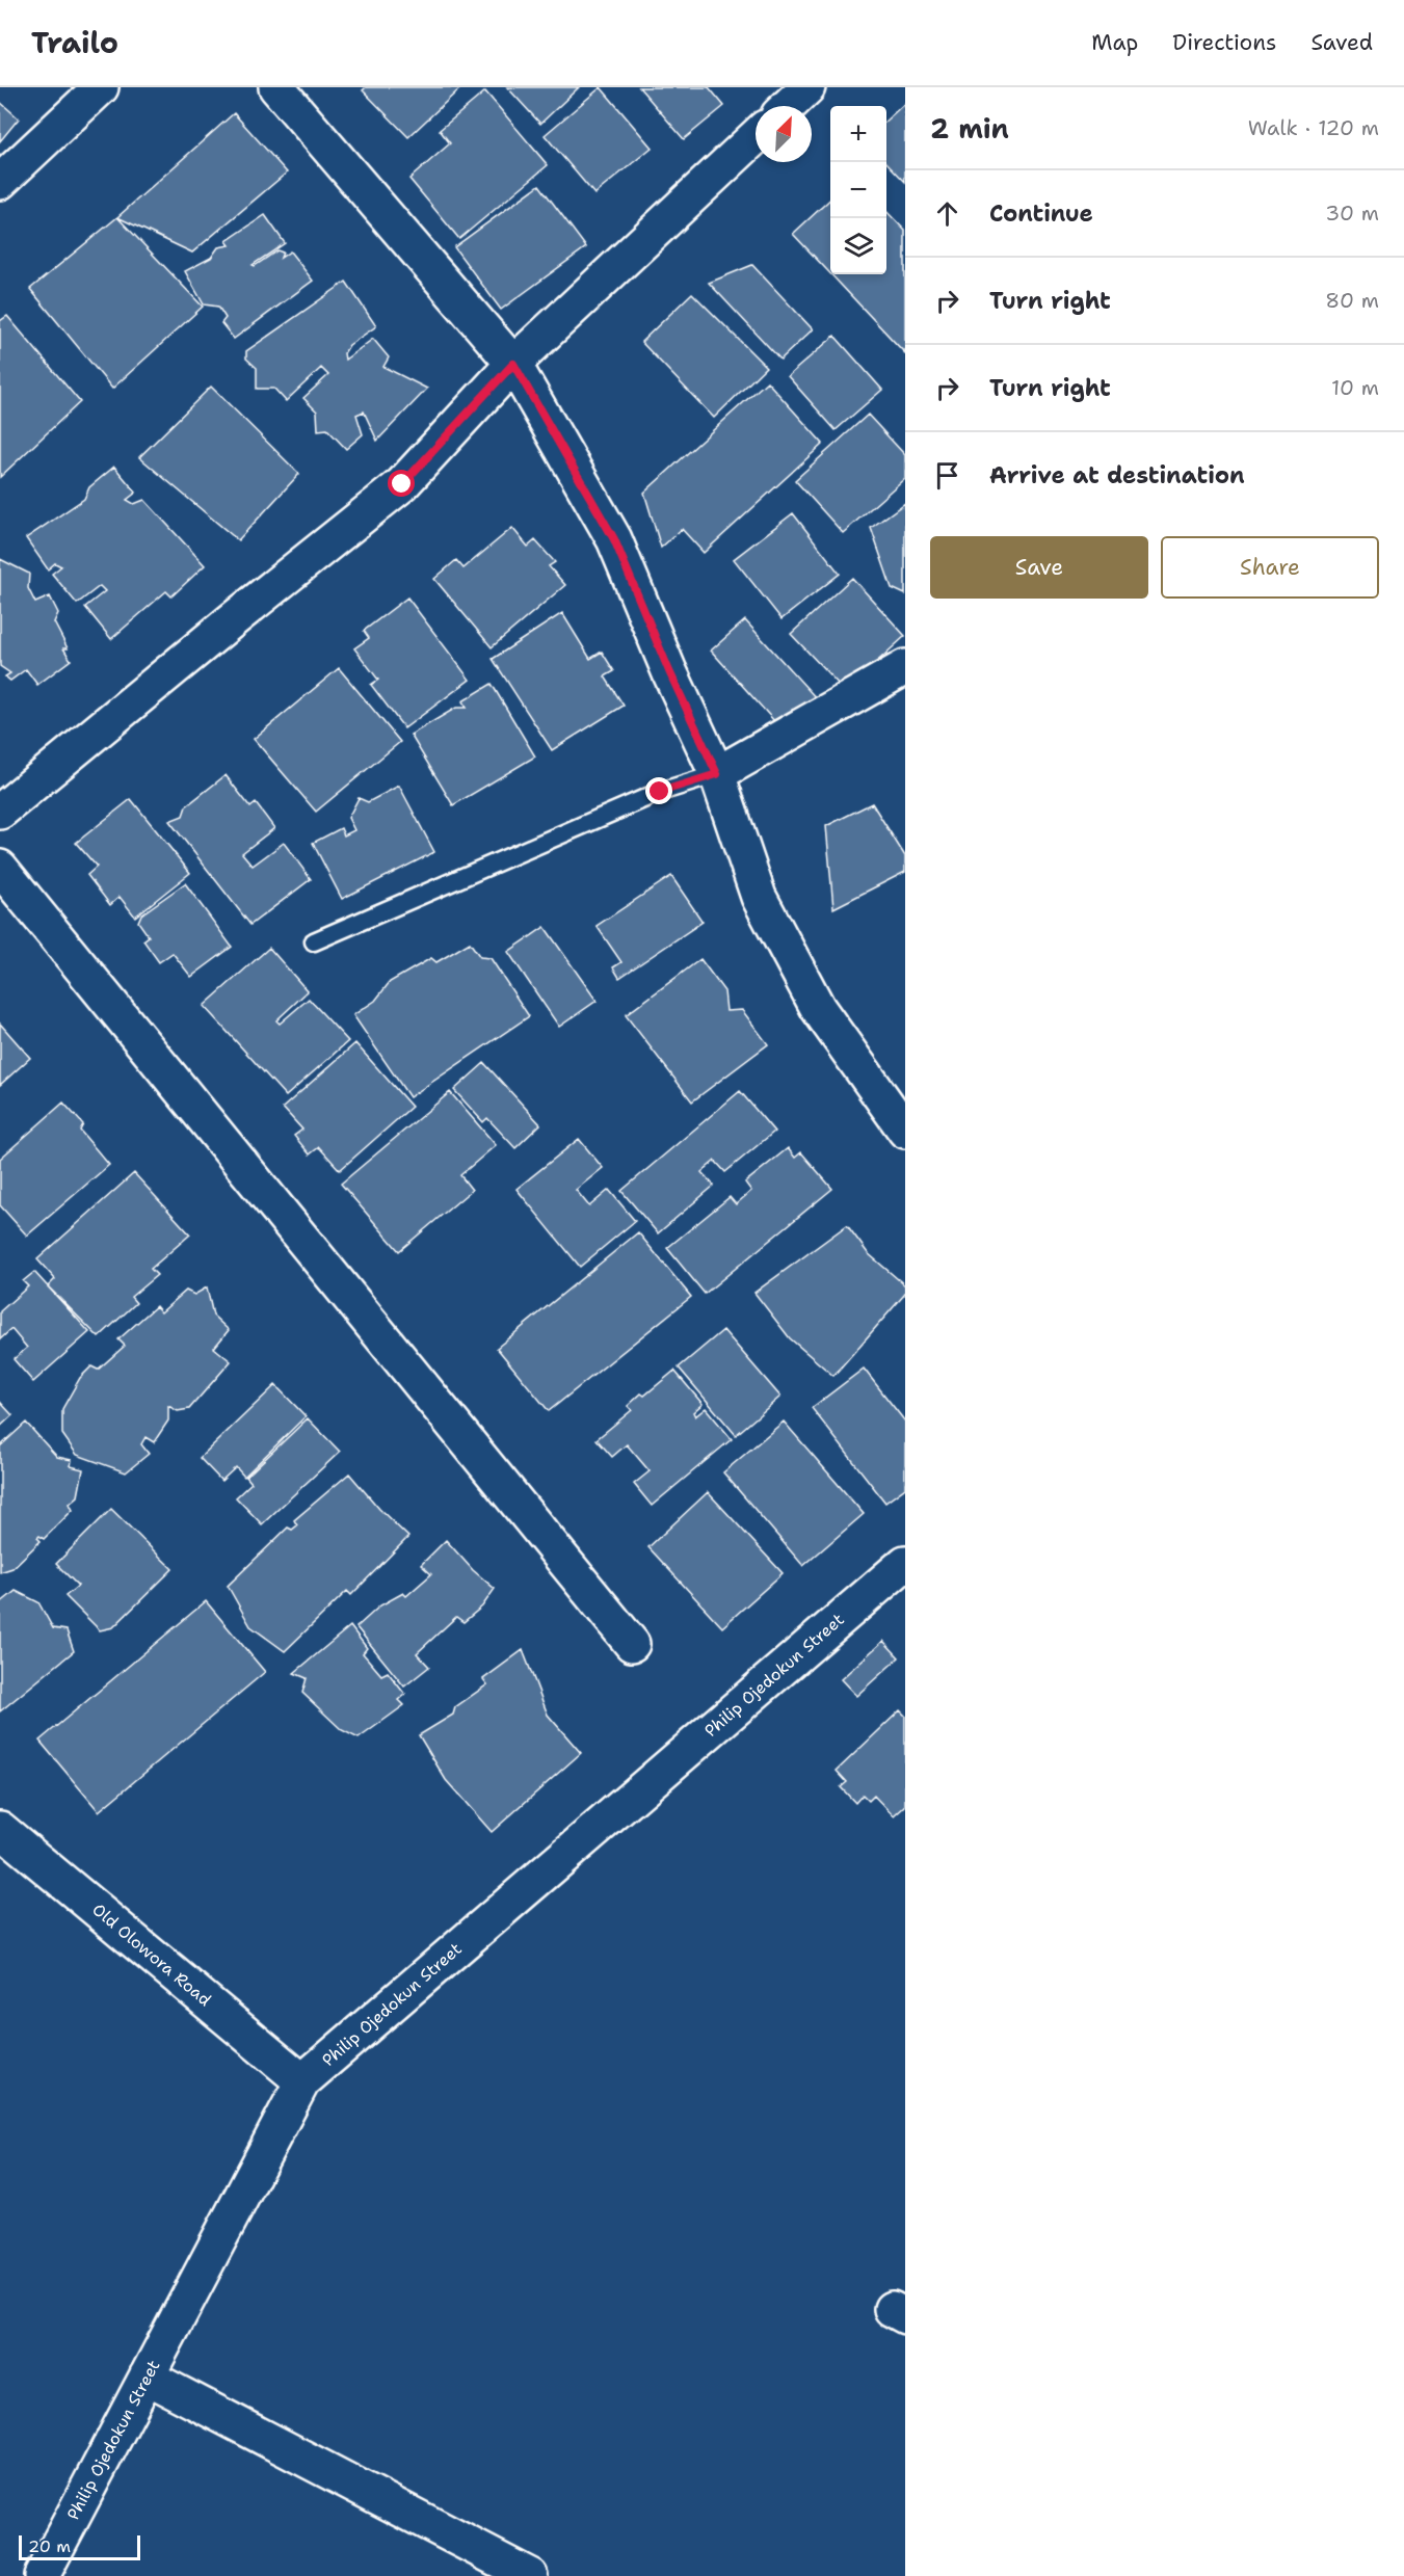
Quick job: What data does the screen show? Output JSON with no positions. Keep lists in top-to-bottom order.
{
  "streets": {
    "street": ["Philip Ojedokun Street", "Old Olowora Road"]
  },
  "crossings": [
    ["Philip Ojedokun Street", "Old Olowora Road"]
  ],
  "scale_bar": "20 m",
  "north": "top right",
  "page": {
    "header": "Trailo",
    "nav": ["Map", "Directions", "Saved"],
    "heading": ["2 min", "Walk · 120 m"],
    "map_buttons": ["+", "−"],
    "list": [
      ["Continue", "30 m"],
      ["Turn right", "80 m"],
      ["Turn right", "10 m"],
      "Arrive at destination"
    ],
    "buttons": ["Save", "Share"],
    "scale": "20 m"
  }
}
